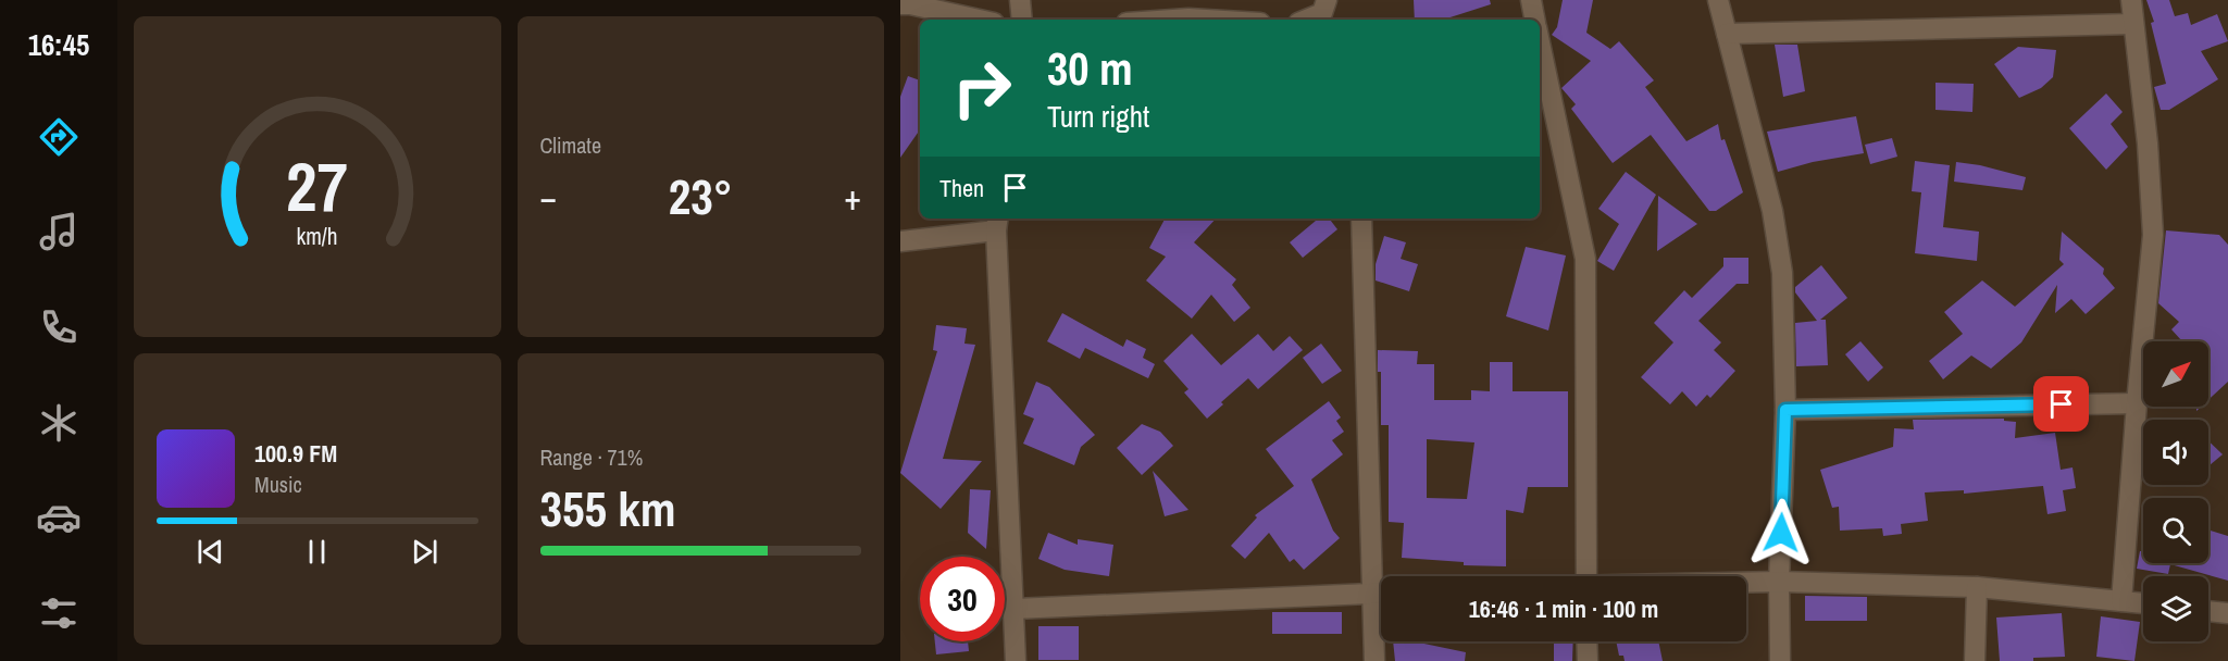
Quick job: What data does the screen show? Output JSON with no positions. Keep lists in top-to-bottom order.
{
  "north": "top right",
  "page": {
    "tabs": "16:45",
    "tile": [
      "Climate",
      ["Range · 71%", "355 km"]
    ],
    "turn": ["30 m", "Turn right"],
    "then": "Then",
    "heat": ["−", "23°", "+"],
    "song": ["100.9 FM", "Music"],
    "limit": "30",
    "trip": "16:46 · 1 min · 100 m",
    "gauge": ["27", "km/h"]
  }
}
